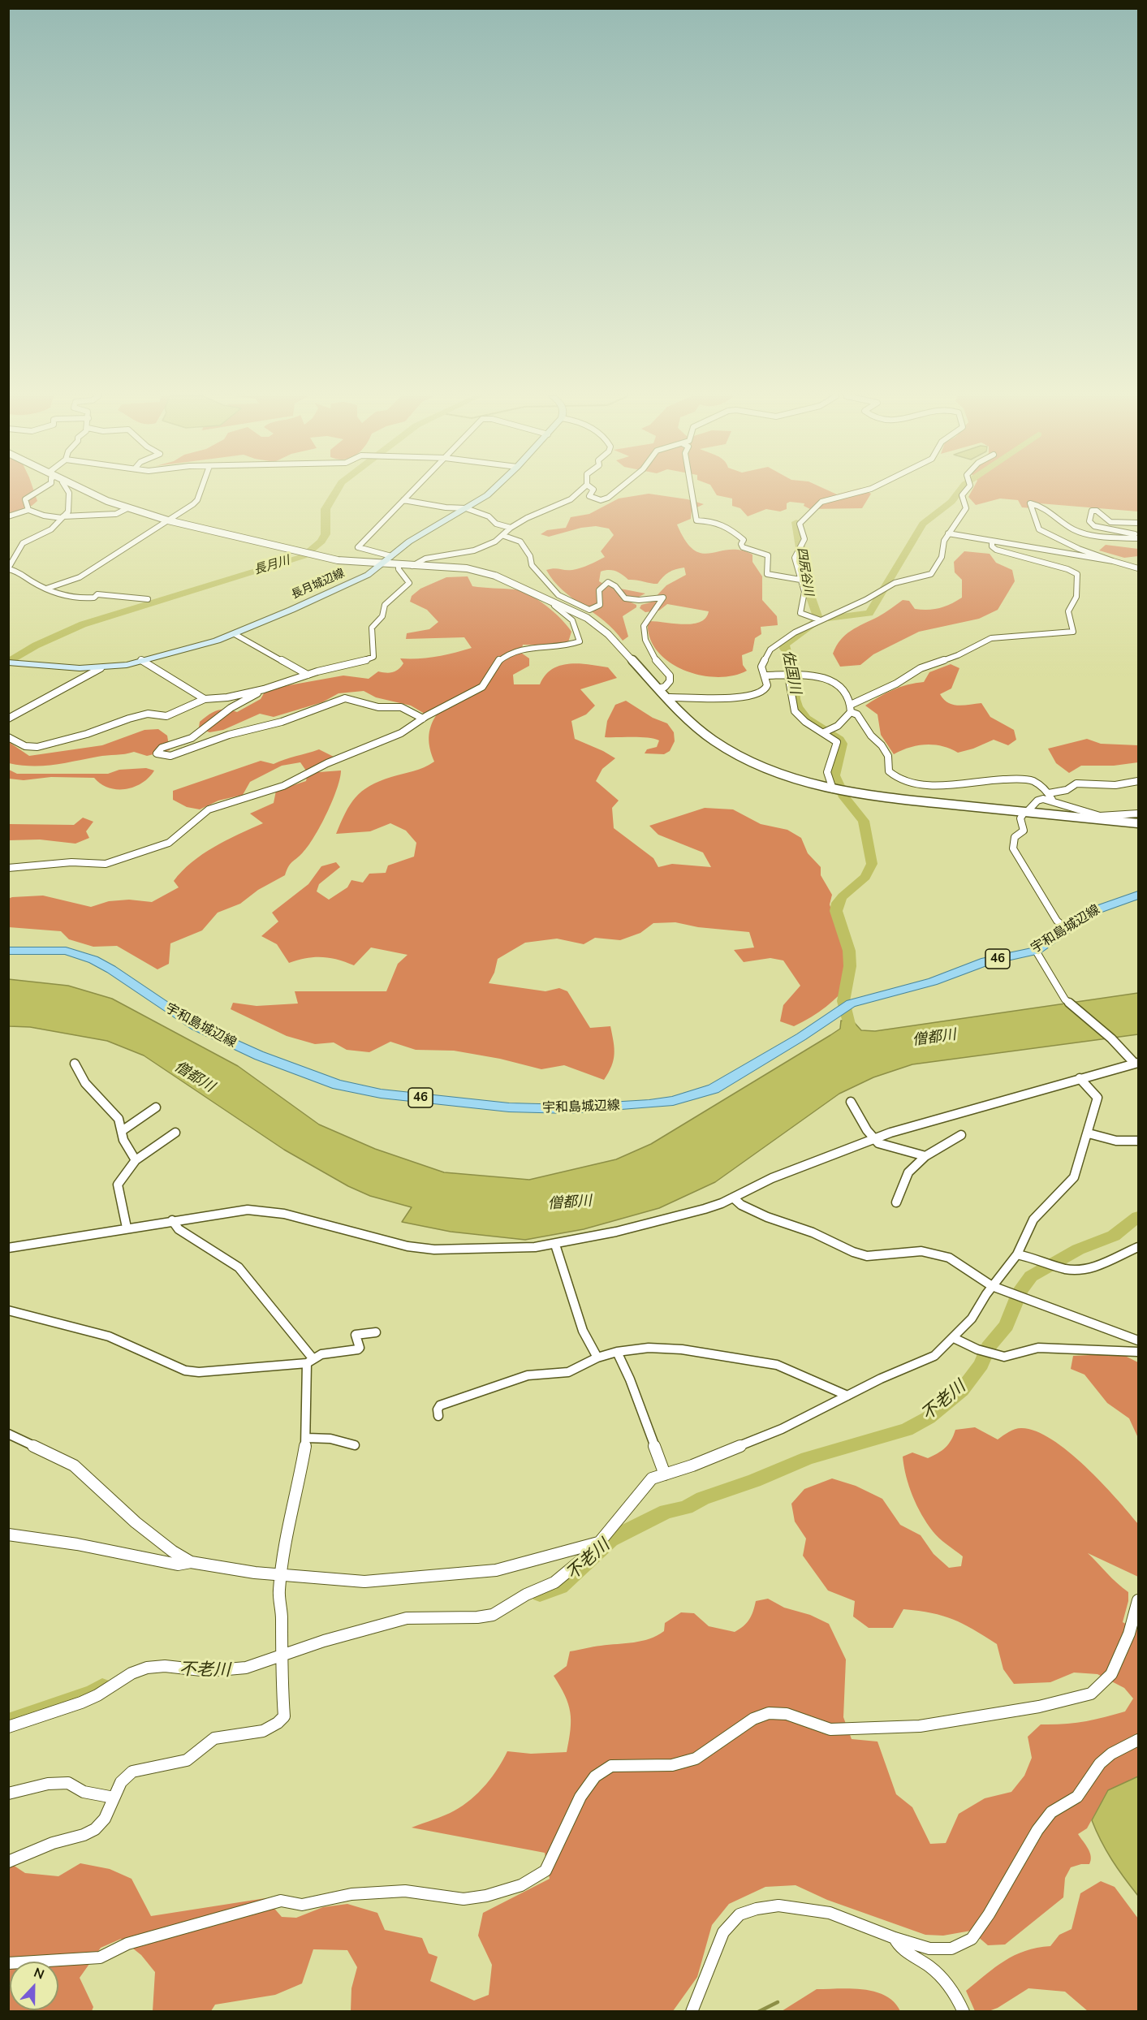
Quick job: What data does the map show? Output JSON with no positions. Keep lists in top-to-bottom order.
{
  "streets": {
    "main road": ["長月城辺線", "宇和島城辺線", "46"]
  },
  "water": [
    "長月川",
    "四尻谷川",
    "佐国川",
    "僧都川",
    "不老川"
  ],
  "north": "top"
}
